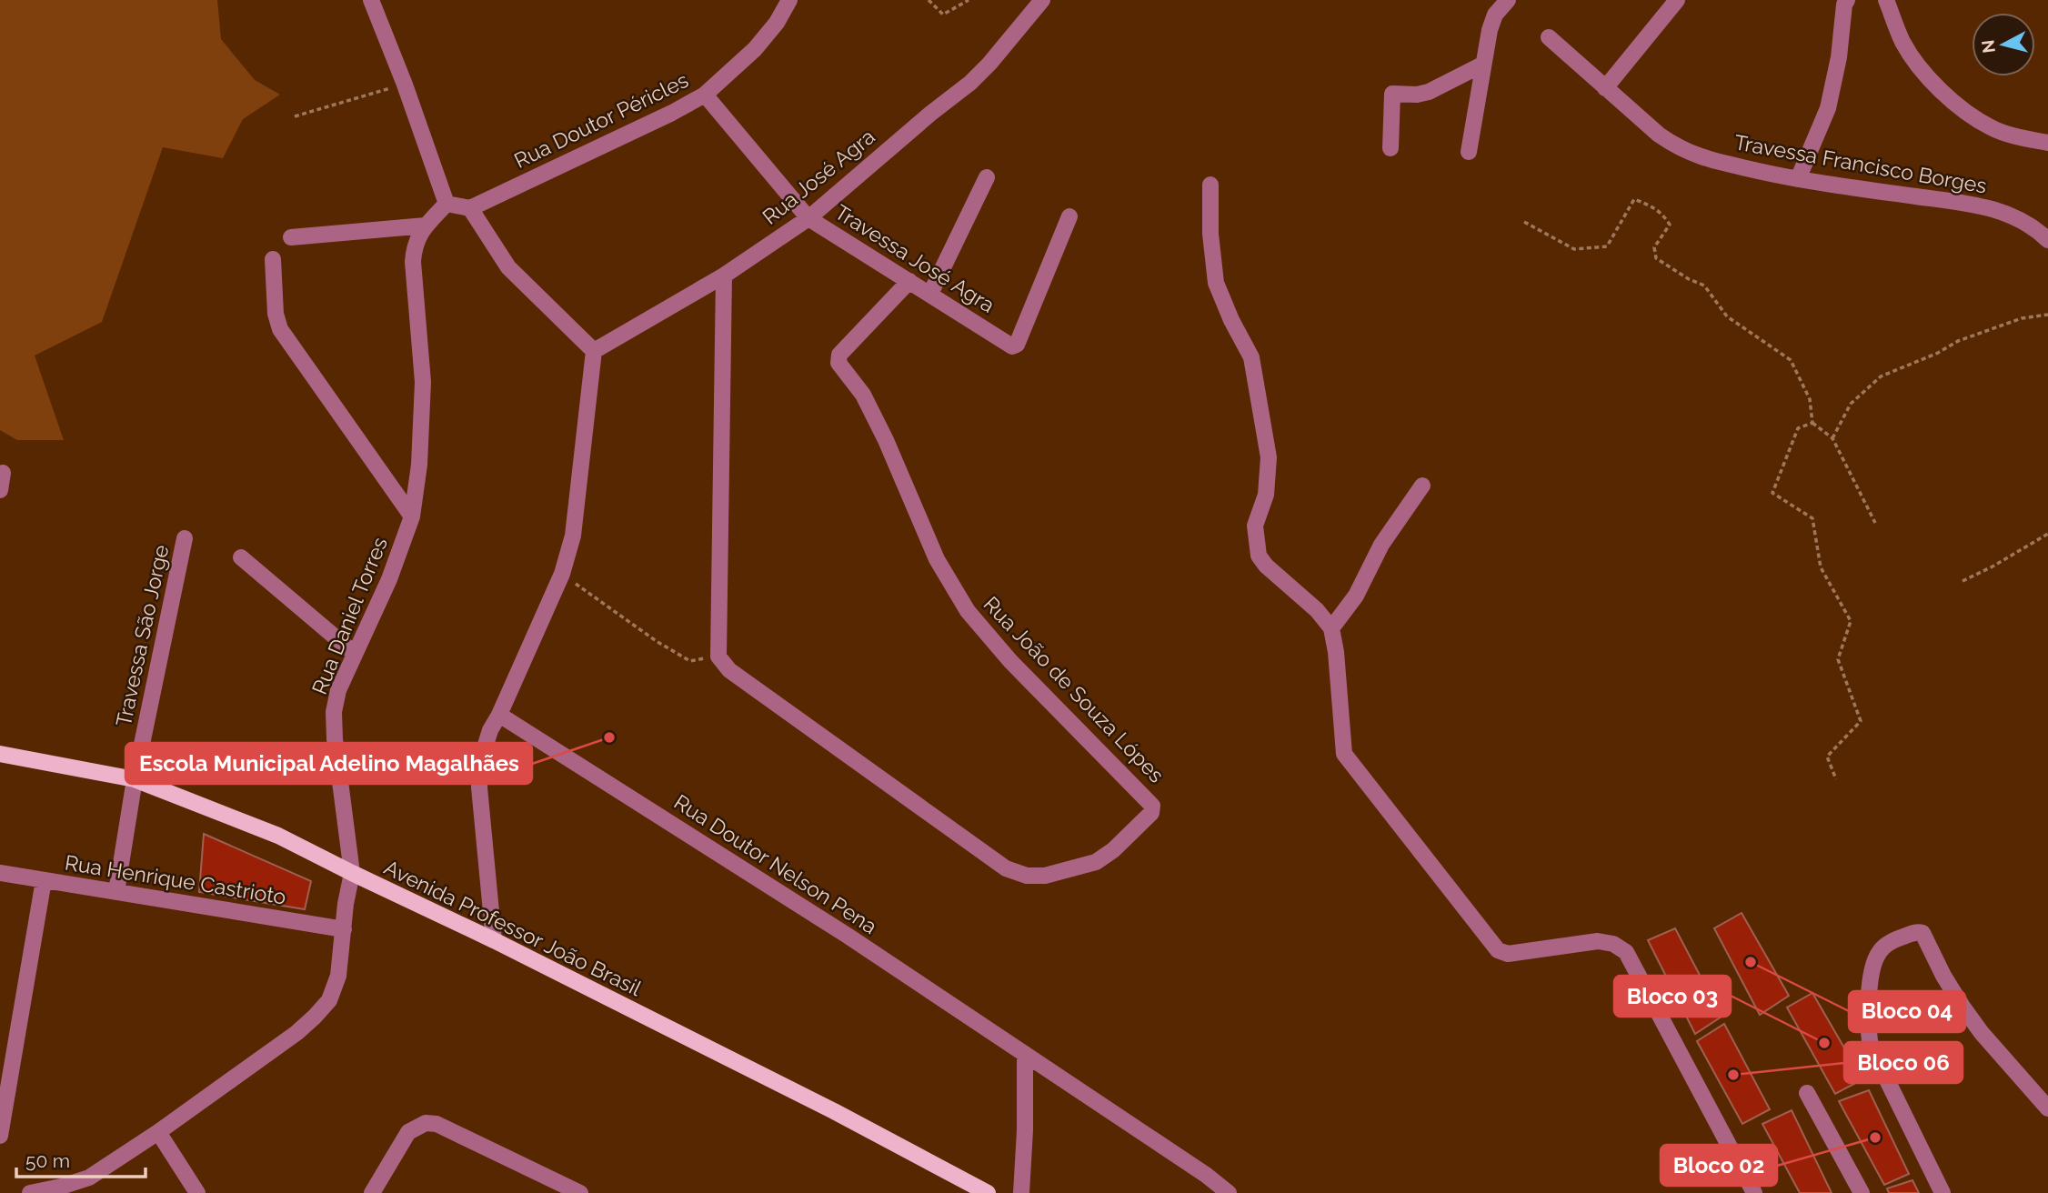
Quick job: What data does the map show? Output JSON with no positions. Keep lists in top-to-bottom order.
{
  "streets": {
    "main road": ["Avenida Professor João Brasil"],
    "street": [
      "Rua Doutor Péricles",
      "Travessa Francisco Borges",
      "Rua José Agra",
      "Travessa José Agra",
      "Rua Daniel Torres",
      "Travessa São Jorge",
      "Rua João de Souza Lópes",
      "Rua Doutor Nelson Pena",
      "Rua Henrique Castrioto"
    ]
  },
  "crossings": [
    ["Rua Doutor Péricles", "Travessa José Agra"],
    ["Rua José Agra", "Travessa José Agra"],
    ["Travessa José Agra", "Rua João de Souza Lópes"],
    ["Rua Daniel Torres", "Rua Henrique Castrioto"],
    ["Rua Daniel Torres", "Avenida Professor João Brasil"],
    ["Travessa São Jorge", "Rua Henrique Castrioto"],
    ["Travessa São Jorge", "Avenida Professor João Brasil"]
  ],
  "places": [
    "Escola Municipal Adelino Magalhães",
    "Bloco 04",
    "Bloco 03",
    "Bloco 06",
    "Bloco 02"
  ],
  "scale_bar": "50 m",
  "north": "left"
}
